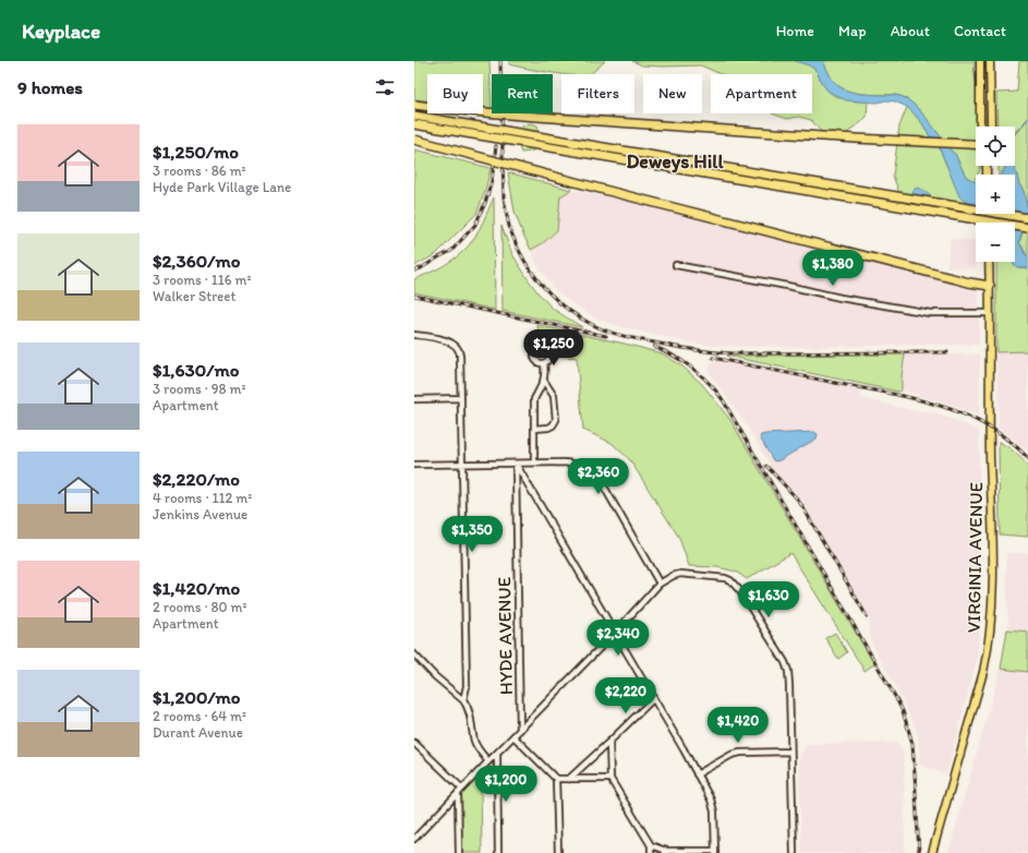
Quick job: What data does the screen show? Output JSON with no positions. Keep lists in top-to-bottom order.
{
  "streets": {
    "main road": ["VIRGINIA AVENUE"],
    "street": ["HYDE AVENUE"]
  },
  "districts": ["Deweys Hill"],
  "page": {
    "header": "Keyplace",
    "nav": [
      "Home",
      "Map",
      "About",
      "Contact"
    ],
    "heading": "9 homes",
    "chip": [
      "Buy",
      "Rent",
      "Filters",
      "New",
      "Apartment"
    ],
    "list": [
      {
        "name": "$1,250/mo",
        "note": "3 rooms · 86 m² · Hyde Park Village Lane"
      },
      {
        "name": "$2,360/mo",
        "note": "3 rooms · 116 m² · Walker Street"
      },
      {
        "name": "$1,630/mo",
        "note": "3 rooms · 98 m² · Apartment"
      },
      {
        "name": "$2,220/mo",
        "note": "4 rooms · 112 m² · Jenkins Avenue"
      },
      {
        "name": "$1,420/mo",
        "note": "2 rooms · 80 m² · Apartment"
      },
      {
        "name": "$1,200/mo",
        "note": "2 rooms · 64 m² · Durant Avenue"
      }
    ],
    "map_buttons": ["+", "−"],
    "price": [
      "$1,380",
      "$1,250",
      "$2,360",
      "$1,350",
      "$1,630",
      "$2,340",
      "$2,220",
      "$1,420",
      "$1,200"
    ]
  }
}
